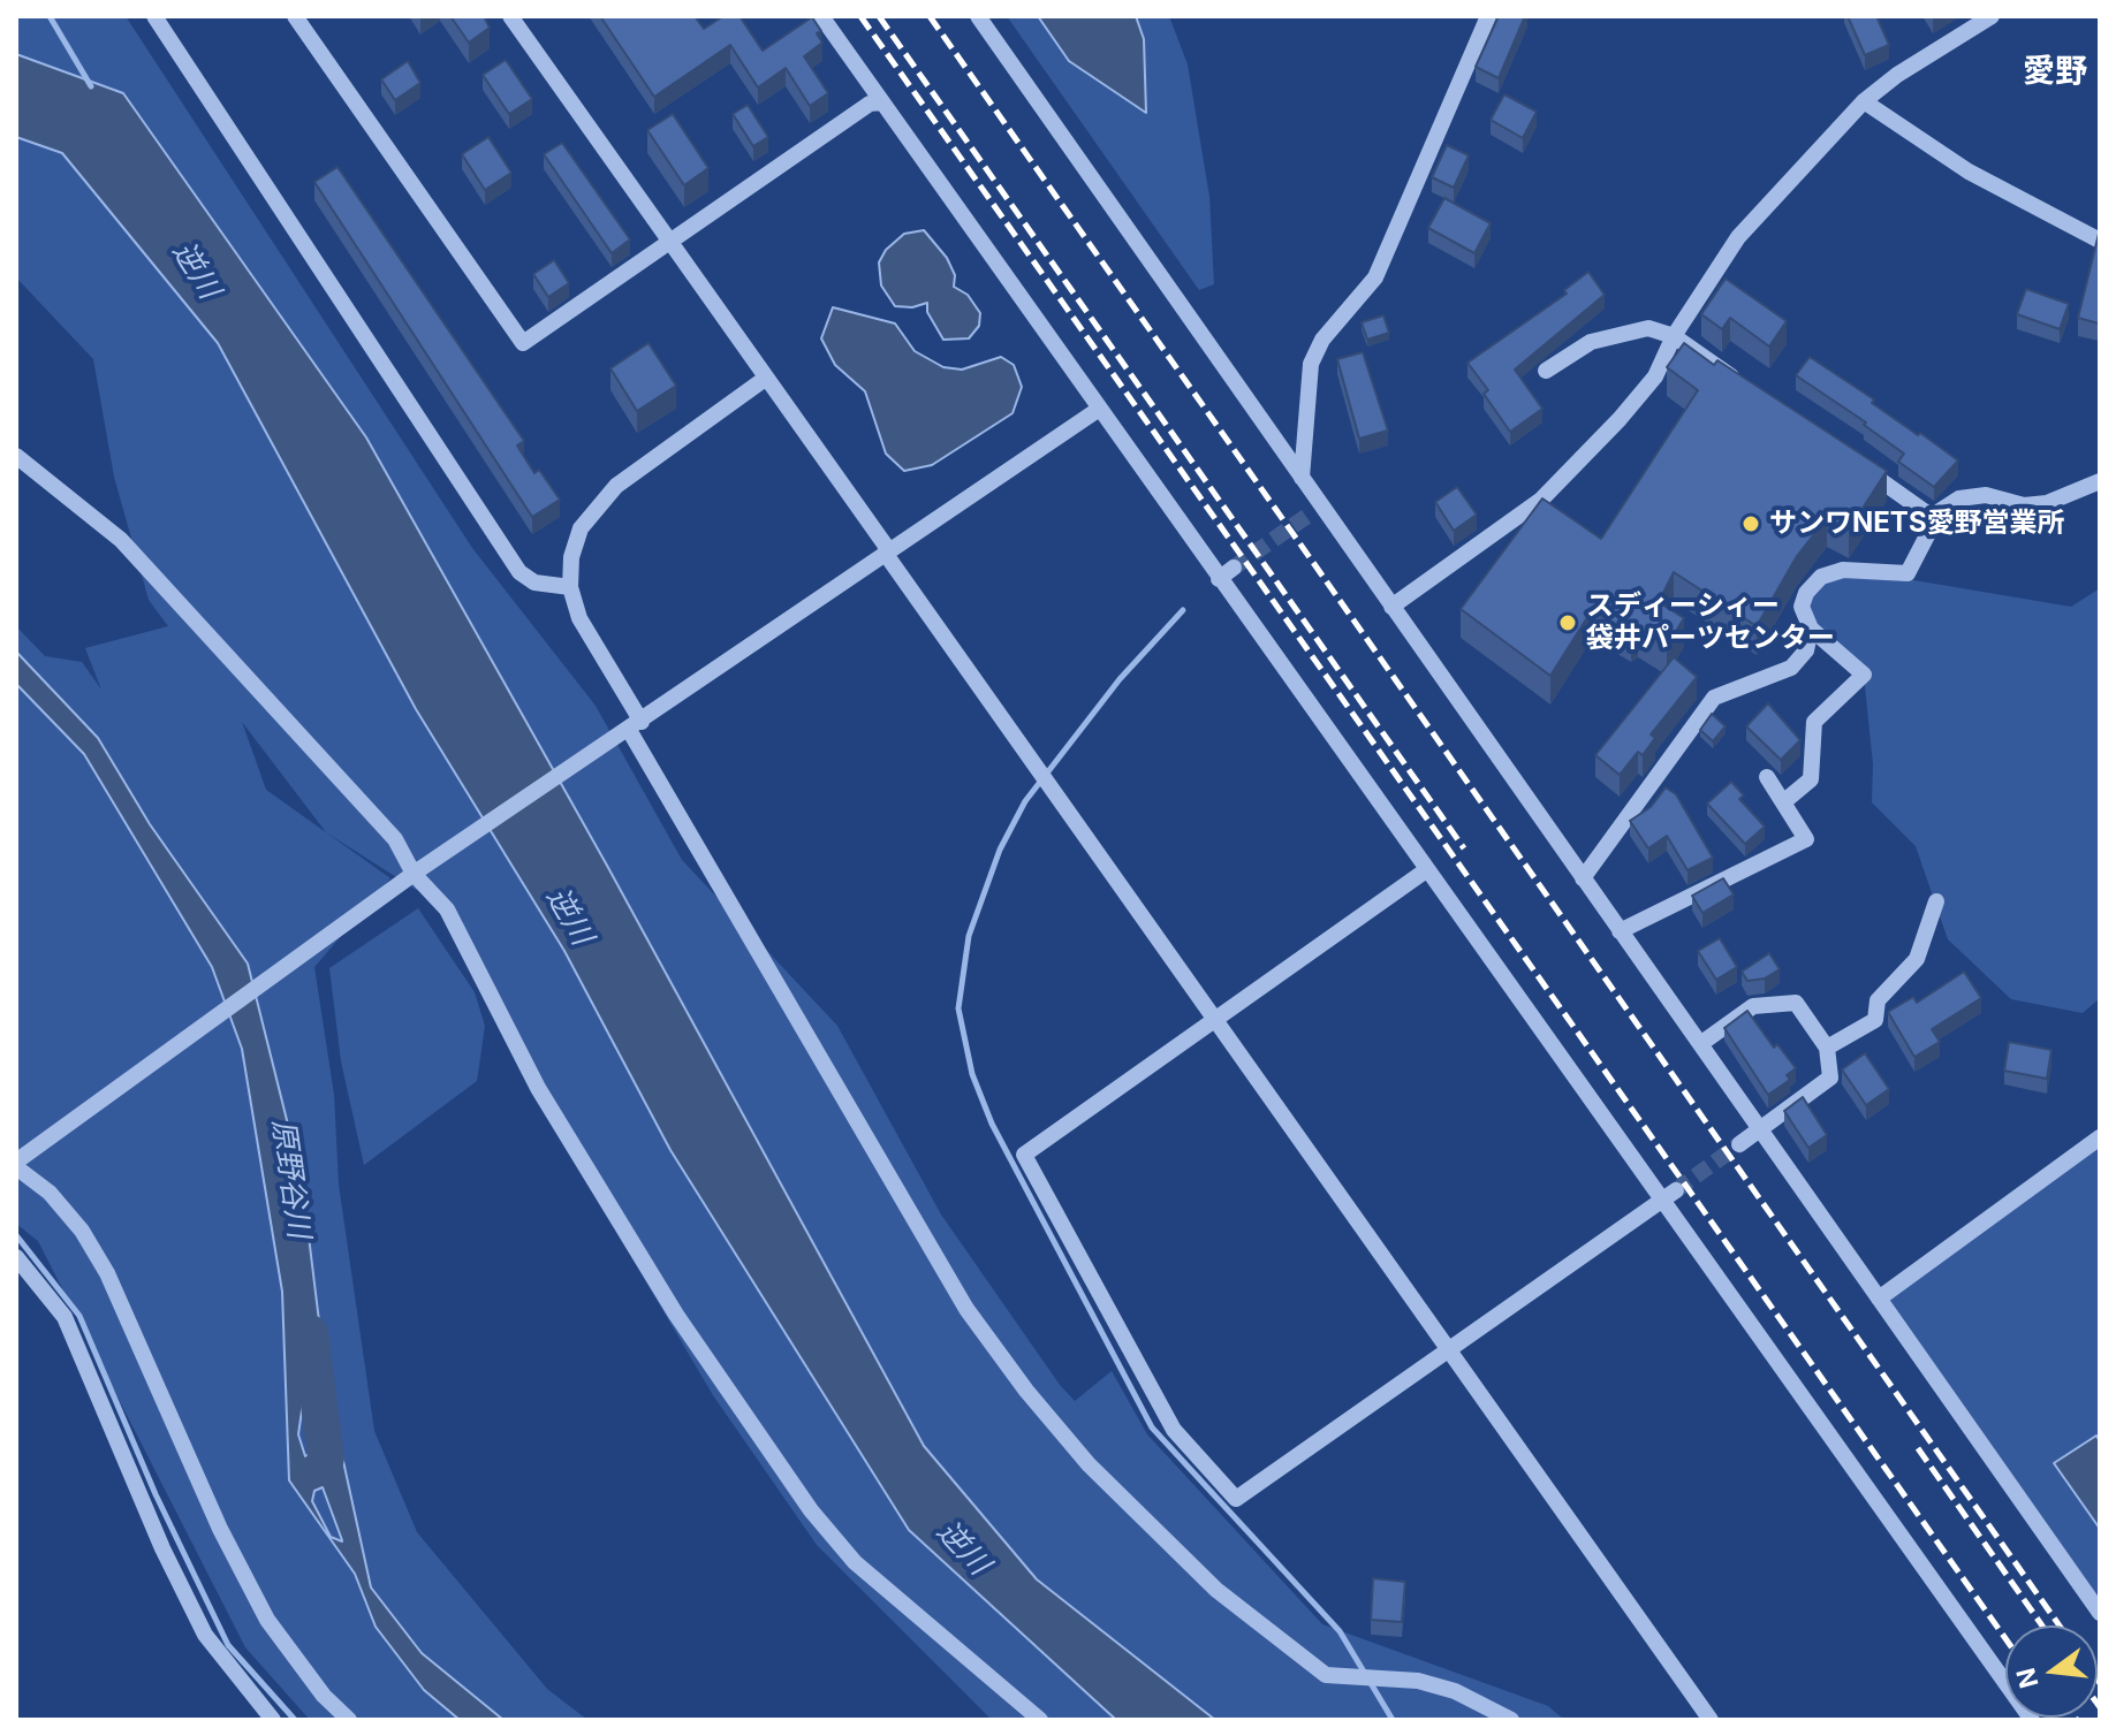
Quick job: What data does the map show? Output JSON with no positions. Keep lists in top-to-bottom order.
{
  "districts": ["愛野"],
  "water": ["逆川", "原野谷川"],
  "places": ["サンワNETS愛野営業所", "スディーシィー 袋井パーツセンター"],
  "north": "left"
}
